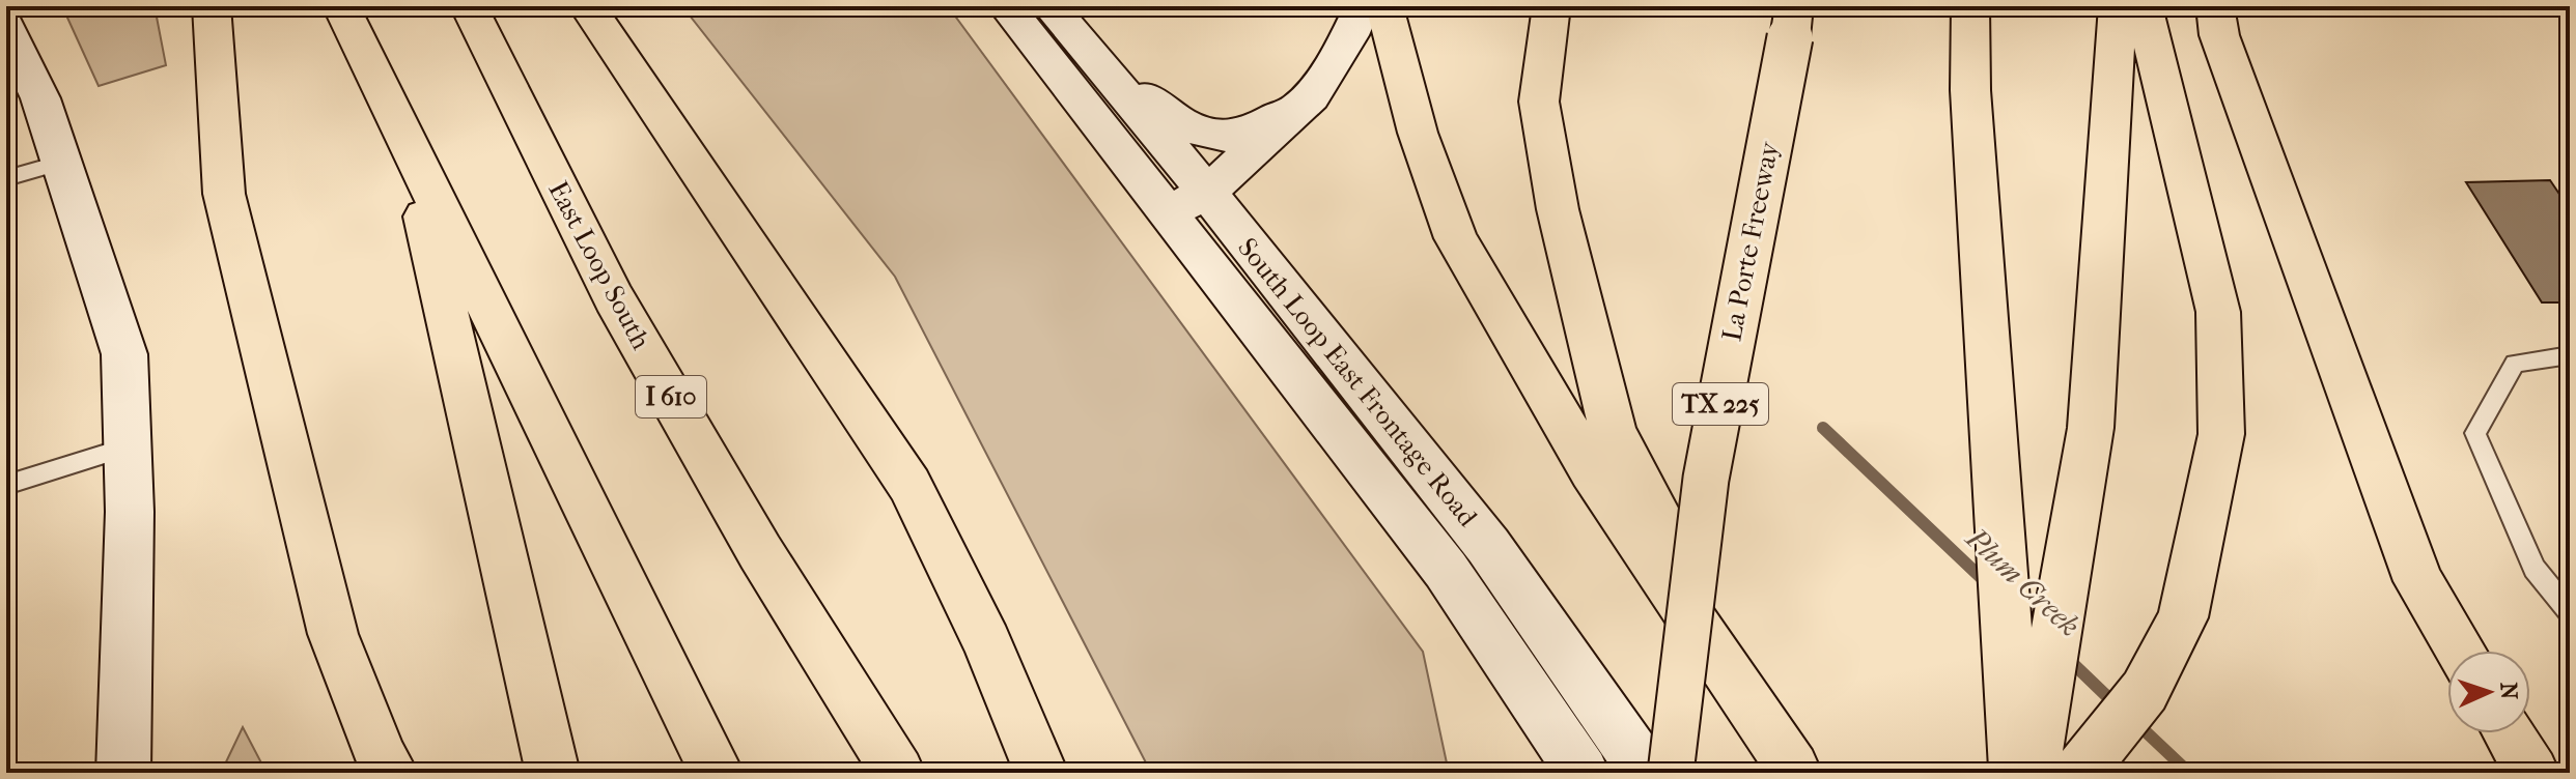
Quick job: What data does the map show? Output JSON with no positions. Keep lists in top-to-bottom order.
{
  "streets": {
    "highway": [
      "La Porte Freeway",
      "East Loop South",
      "I 610",
      "TX 225"
    ],
    "main road": ["South Loop East Frontage Road"]
  },
  "water": ["Plum Creek"],
  "north": "right"
}
